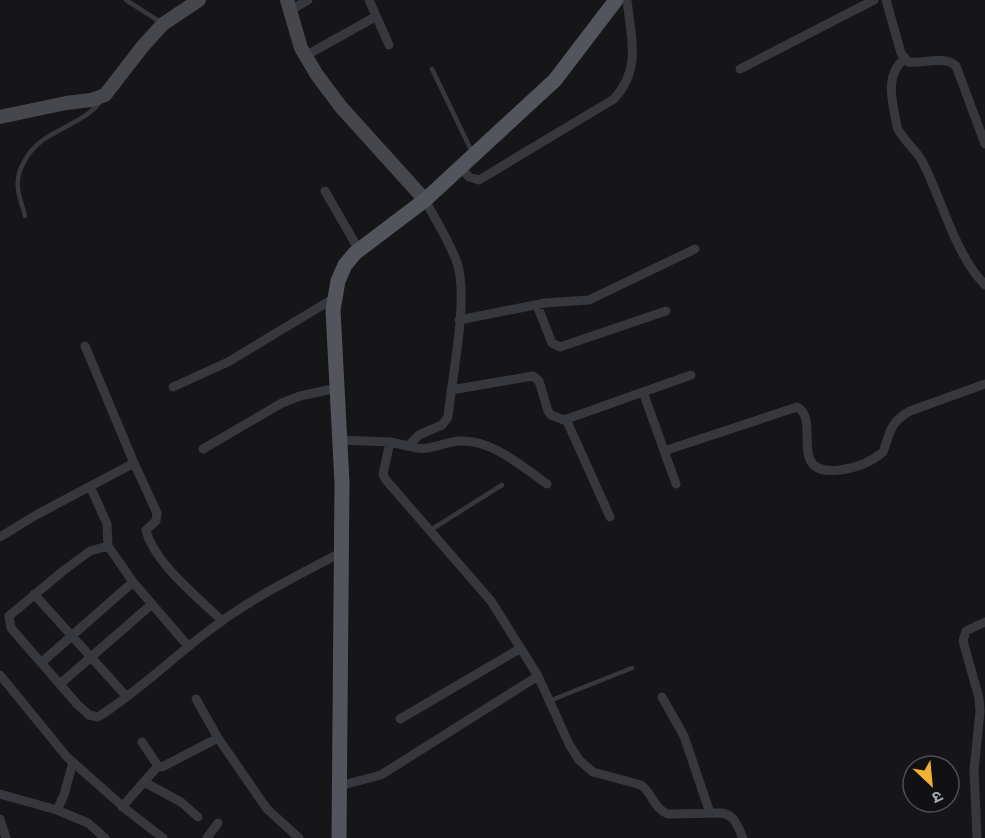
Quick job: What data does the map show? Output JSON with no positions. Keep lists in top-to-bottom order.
{
  "north": "bottom right"
}
